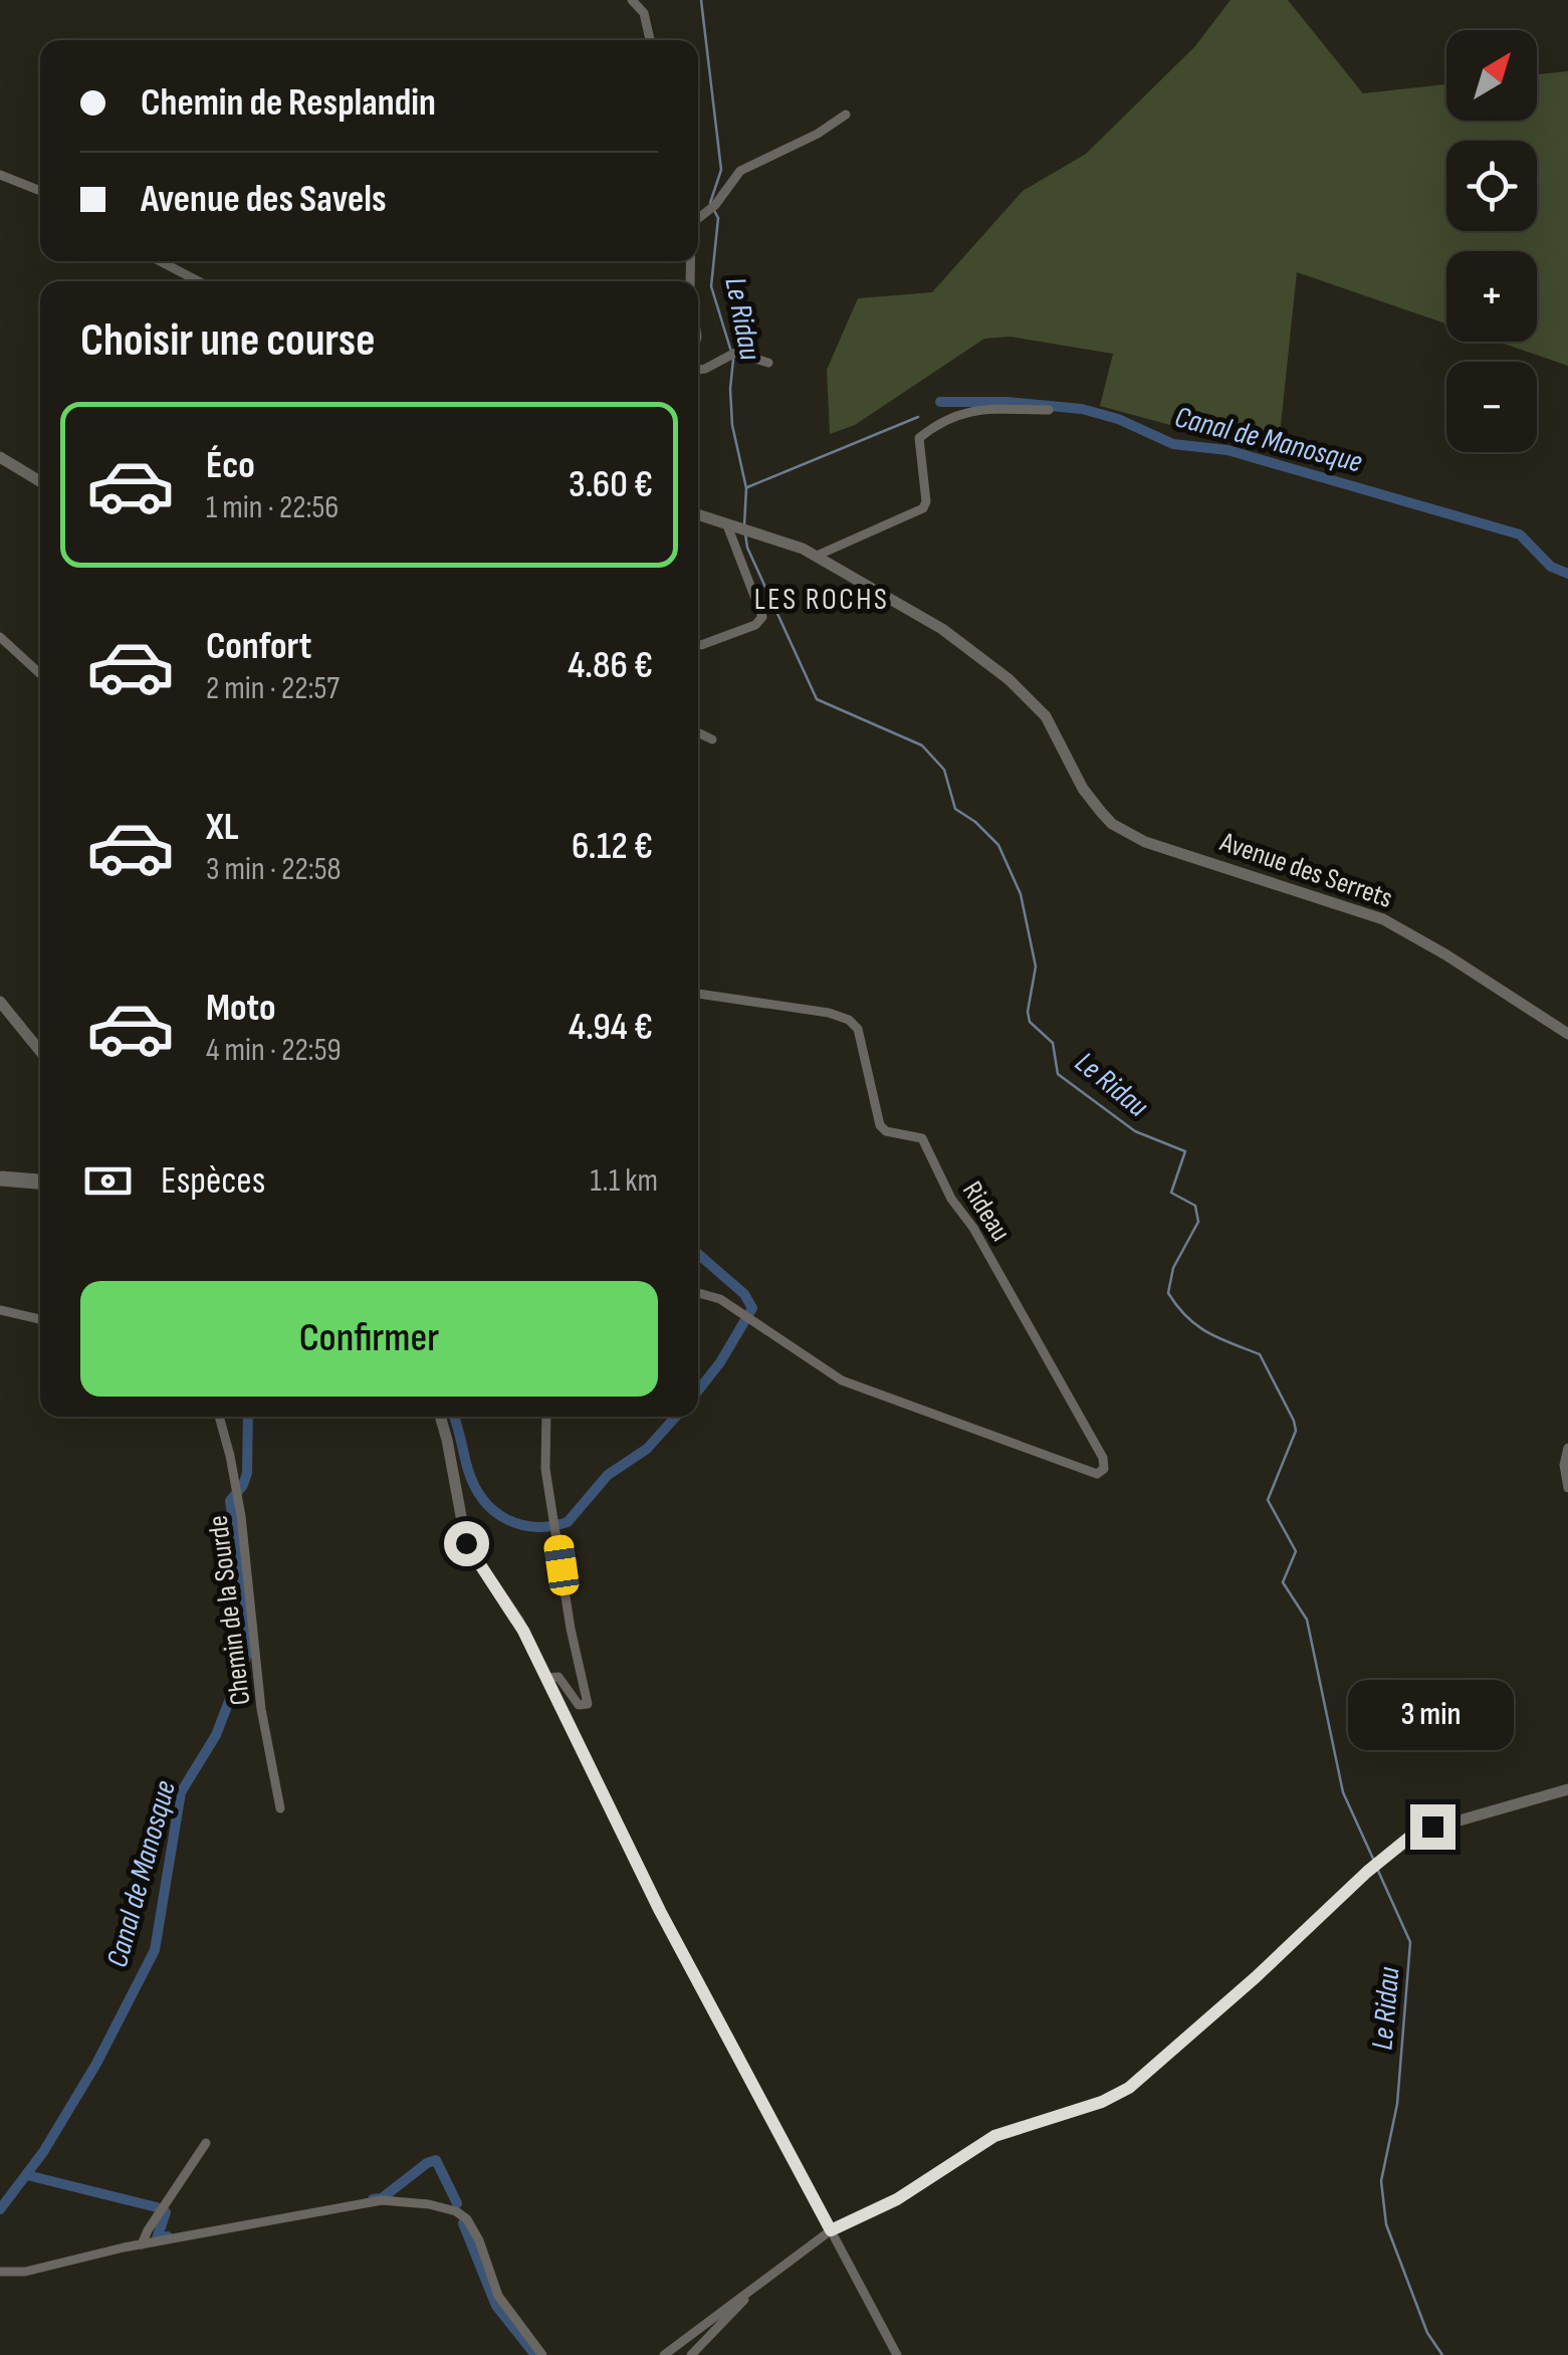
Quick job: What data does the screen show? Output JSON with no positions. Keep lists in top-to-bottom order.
{
  "streets": {
    "street": ["Avenue des Serrets", "Rideau", "Chemin de la Sourde"]
  },
  "districts": ["LES ROCHS"],
  "water": ["Le Ridau", "Canal de Manosque"],
  "north": "top right",
  "page": {
    "map_buttons": ["+", "−"],
    "banner": ["Chemin de Resplandin", "Avenue des Savels"],
    "heading": "Choisir une course",
    "list": [
      {
        "name": "Éco",
        "note": "1 min · 22:56",
        "value": "3.60 €"
      },
      {
        "name": "Confort",
        "note": "2 min · 22:57",
        "value": "4.86 €"
      },
      {
        "name": "XL",
        "note": "3 min · 22:58",
        "value": "6.12 €"
      },
      {
        "name": "Moto",
        "note": "4 min · 22:59",
        "value": "4.94 €"
      }
    ],
    "pay": ["Espèces", "1.1 km"],
    "buttons": "Confirmer",
    "bubble": "3 min"
  }
}
